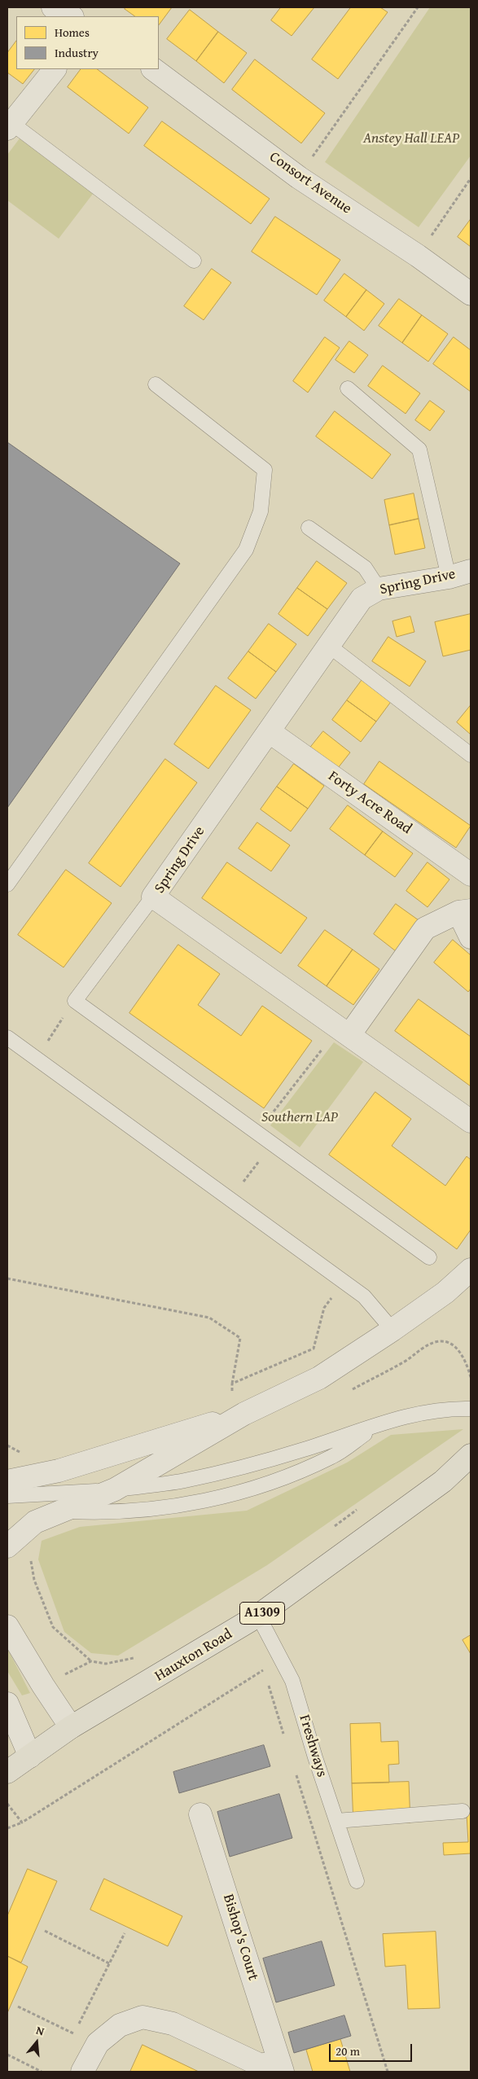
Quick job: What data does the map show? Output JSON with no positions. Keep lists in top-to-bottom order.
{
  "streets": {
    "main road": ["A1309", "Hauxton Road"],
    "street": [
      "Consort Avenue",
      "Spring Drive",
      "Forty Acre Road",
      "Bishop's Court"
    ],
    "lane": ["Freshways"]
  },
  "crossings": [
    ["Spring Drive", "Forty Acre Road"],
    ["Hauxton Road", "Freshways"]
  ],
  "parks": ["Anstey Hall LEAP", "Southern LAP"],
  "legend": ["Homes", "Industry"],
  "scale_bar": "20 m",
  "north": "top"
}
